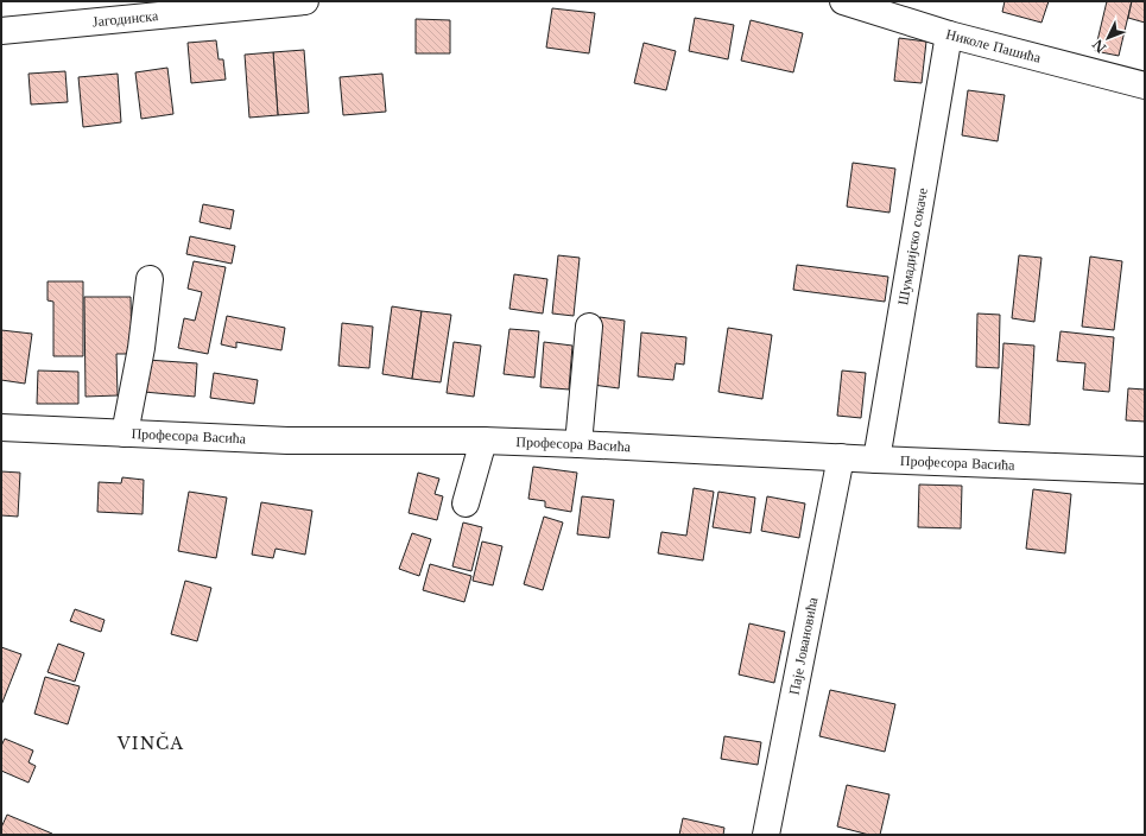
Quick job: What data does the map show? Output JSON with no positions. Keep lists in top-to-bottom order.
{
  "streets": {
    "street": [
      "Јагодинска",
      "Николе Пашића",
      "Шумадијско сокаче",
      "Професора Васића",
      "Паје Јовановића"
    ]
  },
  "crossings": [
    ["Николе Пашића", "Шумадијско сокаче"],
    ["Шумадијско сокаче", "Професора Васића"],
    ["Професора Васића", "Паје Јовановића"]
  ],
  "districts": ["VINČA"],
  "north": "bottom left"
}
